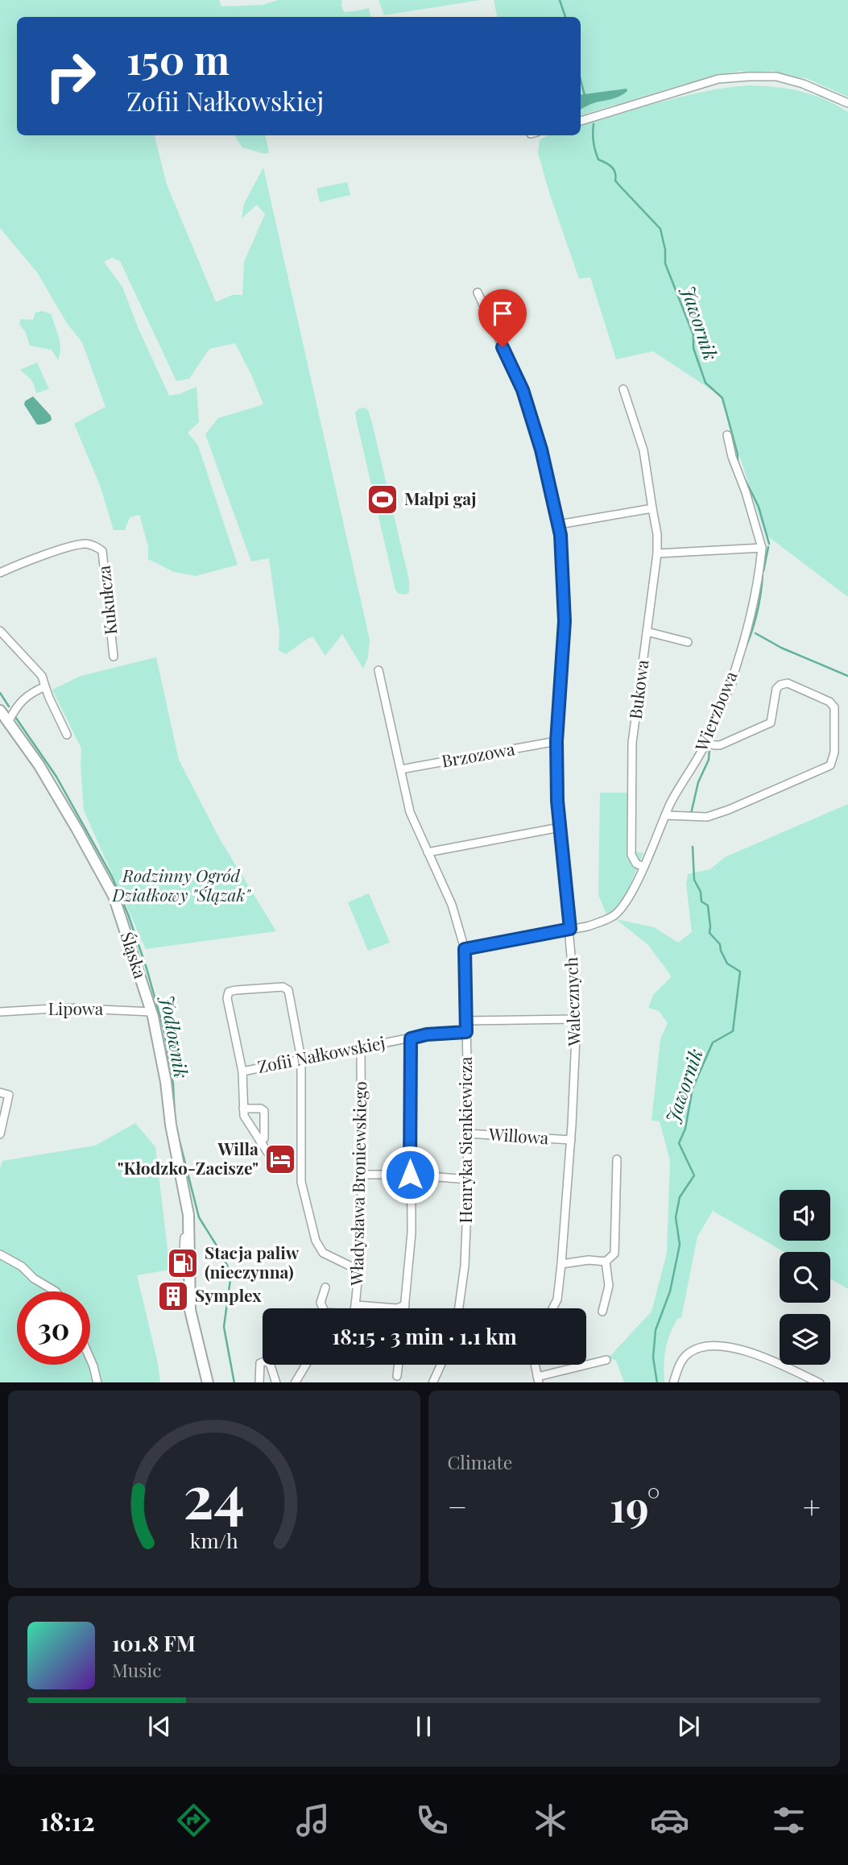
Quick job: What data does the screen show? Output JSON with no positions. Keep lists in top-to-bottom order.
{
  "streets": {
    "street": [
      "Kukułcza",
      "Bukowa",
      "Wierzbowa",
      "Brzozowa",
      "Śląska",
      "Walecznych",
      "Lipowa",
      "Zofii Nałkowskiej",
      "Willowa",
      "Henryka Sienkiewicza",
      "Władysława Broniewskiego"
    ]
  },
  "crossings": [
    ["Bukowa", "Wierzbowa"],
    ["Wierzbowa", "Walecznych"],
    ["Wierzbowa", "Henryka Sienkiewicza"],
    ["Brzozowa", "Walecznych"],
    ["Brzozowa", "Henryka Sienkiewicza"],
    ["Śląska", "Lipowa"],
    ["Walecznych", "Willowa"],
    ["Zofii Nałkowskiej", "Henryka Sienkiewicza"],
    ["Zofii Nałkowskiej", "Władysława Broniewskiego"],
    ["Willowa", "Henryka Sienkiewicza"]
  ],
  "water": ["Jawornik", "Jodłownik"],
  "parks": ["Rodzinny Ogród Działkowy \"Ślązak\""],
  "places": {
    "sports": ["Małpi gaj"],
    "hotel": ["Willa \"Kłodzko-Zacisze\""],
    "fuel station": ["Stacja paliw (nieczynna)"],
    "building": ["Symplex"]
  },
  "page": {
    "turn": ["150 m", "Zofii Nałkowskiej"],
    "limit": "30",
    "trip": "18:15 · 3 min · 1.1 km",
    "tile": "Climate",
    "heat": ["−", "19°", "+"],
    "song": ["101.8 FM", "Music"],
    "tabs": "18:12",
    "gauge": ["24", "km/h"]
  }
}
